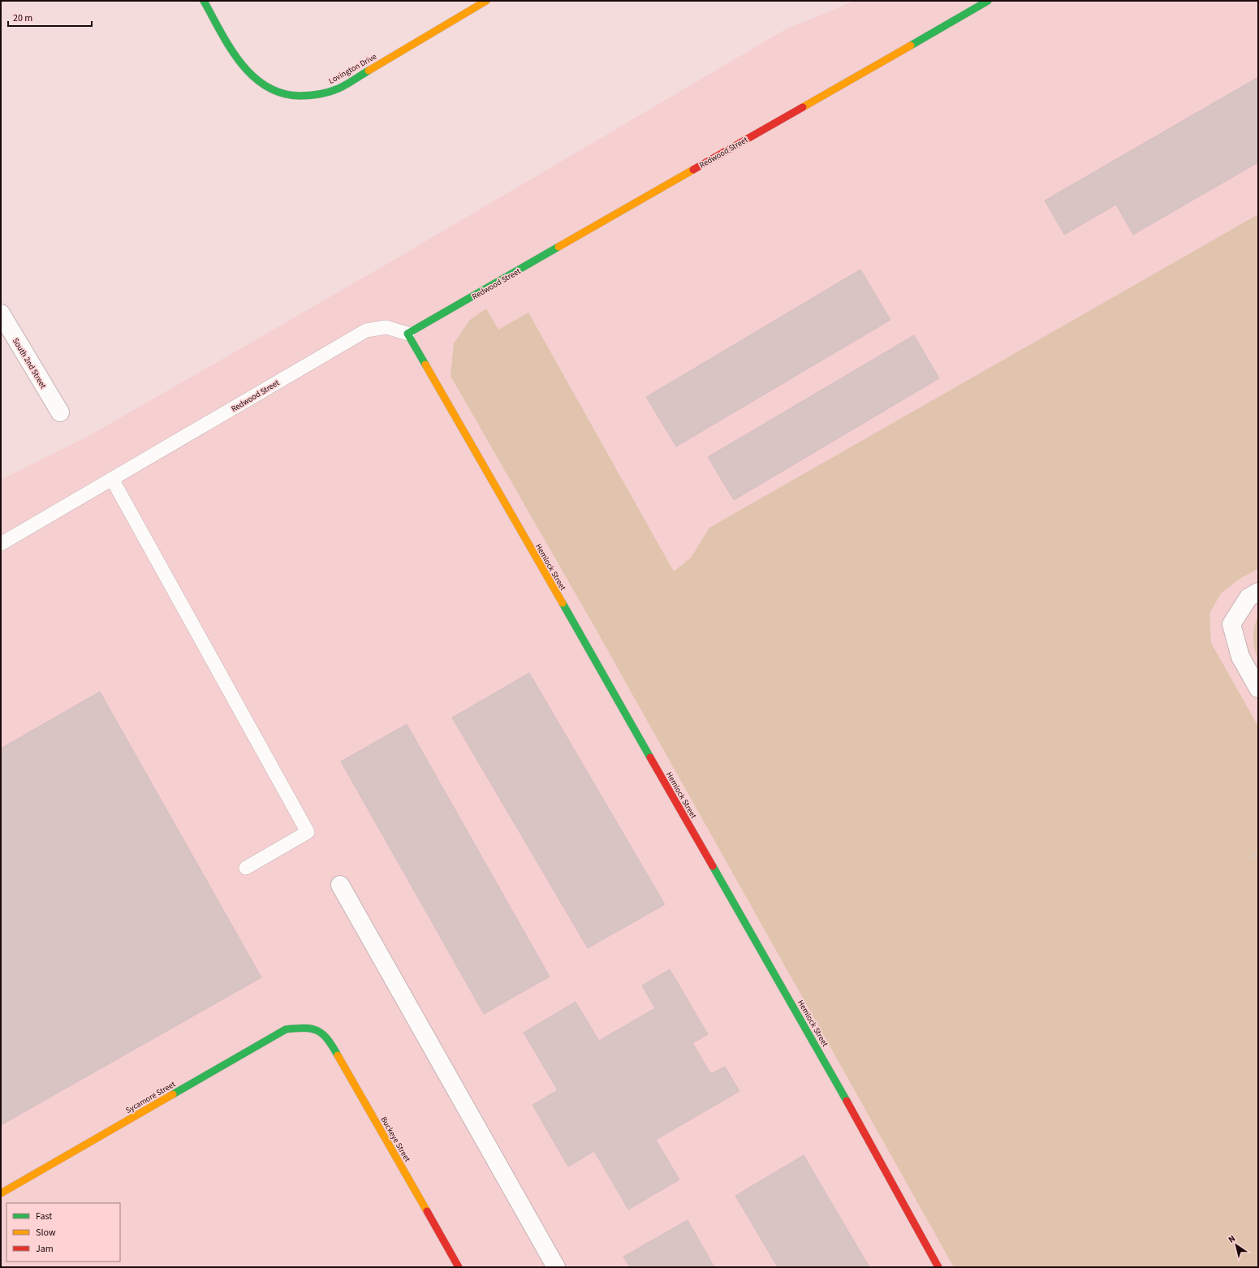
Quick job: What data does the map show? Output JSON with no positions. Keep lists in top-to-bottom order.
{
  "streets": {
    "street": [
      "Lovington Drive",
      "Redwood Street",
      "South 2nd Street",
      "Hemlock Street",
      "Sycamore Street",
      "Buckeye Street"
    ]
  },
  "crossings": [
    ["Redwood Street", "Hemlock Street"],
    ["Sycamore Street", "Buckeye Street"]
  ],
  "legend": ["Fast", "Slow", "Jam"],
  "scale_bar": "20 m",
  "north": "top left"
}
